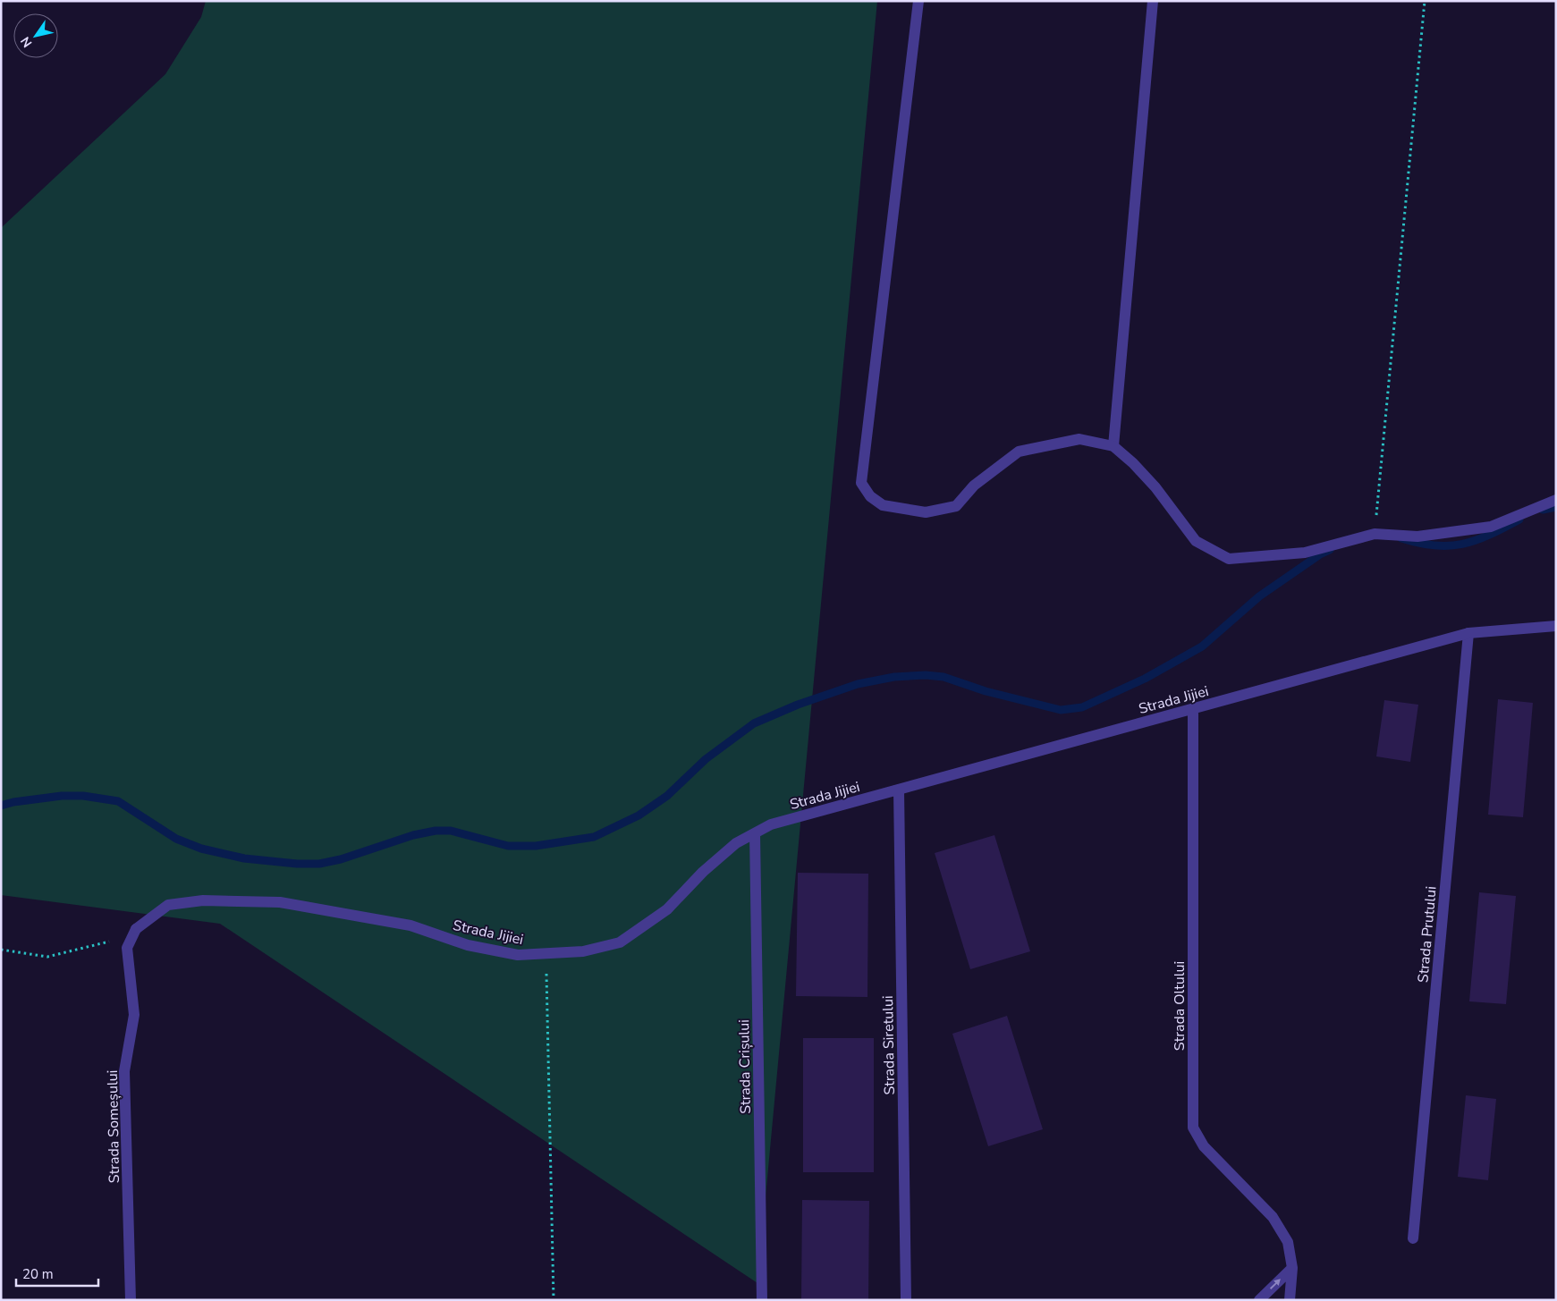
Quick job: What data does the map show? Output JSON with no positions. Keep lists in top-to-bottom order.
{
  "streets": {
    "street": [
      "Strada Jijiei",
      "Strada Prutului",
      "Strada Oltului",
      "Strada Siretului",
      "Strada Crișului",
      "Strada Someșului"
    ]
  },
  "crossings": [
    ["Strada Jijiei", "Strada Prutului"],
    ["Strada Jijiei", "Strada Oltului"],
    ["Strada Jijiei", "Strada Siretului"],
    ["Strada Jijiei", "Strada Crișului"],
    ["Strada Jijiei", "Strada Someșului"]
  ],
  "scale_bar": "20 m",
  "north": "bottom left"
}
